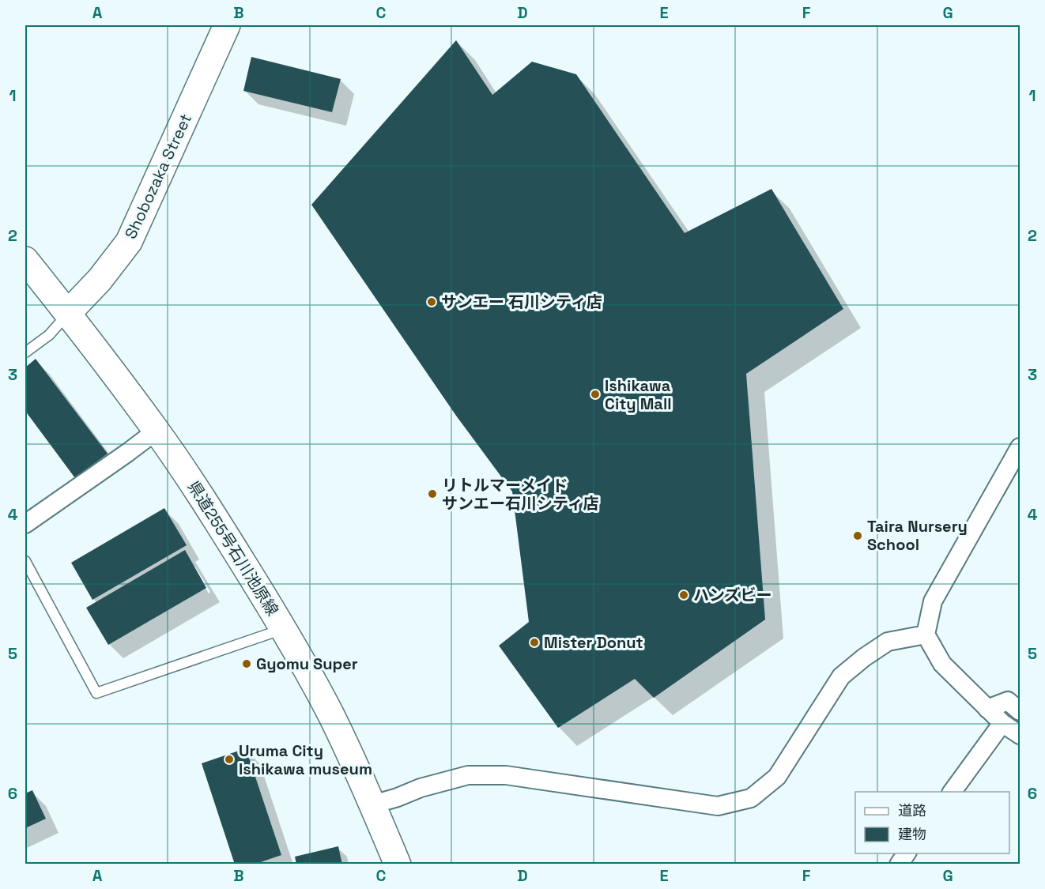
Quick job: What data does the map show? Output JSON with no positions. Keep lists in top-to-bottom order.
{
  "streets": {
    "main road": ["Shobozaka Street", "県道255号石川池原線"]
  },
  "crossings": [
    ["Shobozaka Street", "県道255号石川池原線"]
  ],
  "places": [
    "サンエー 石川シティ店",
    "Ishikawa City Mall",
    "リトルマーメイド サンエー石川シティ店",
    "Taira Nursery School",
    "ハンズビー",
    "Mister Donut",
    "Gyomu Super",
    "Uruma City Ishikawa museum"
  ],
  "legend": ["道路", "建物"],
  "grid": {
    "columns": [
      "A",
      "B",
      "C",
      "D",
      "E",
      "F",
      "G"
    ],
    "rows": [
      "1",
      "2",
      "3",
      "4",
      "5",
      "6"
    ]
  }
}
